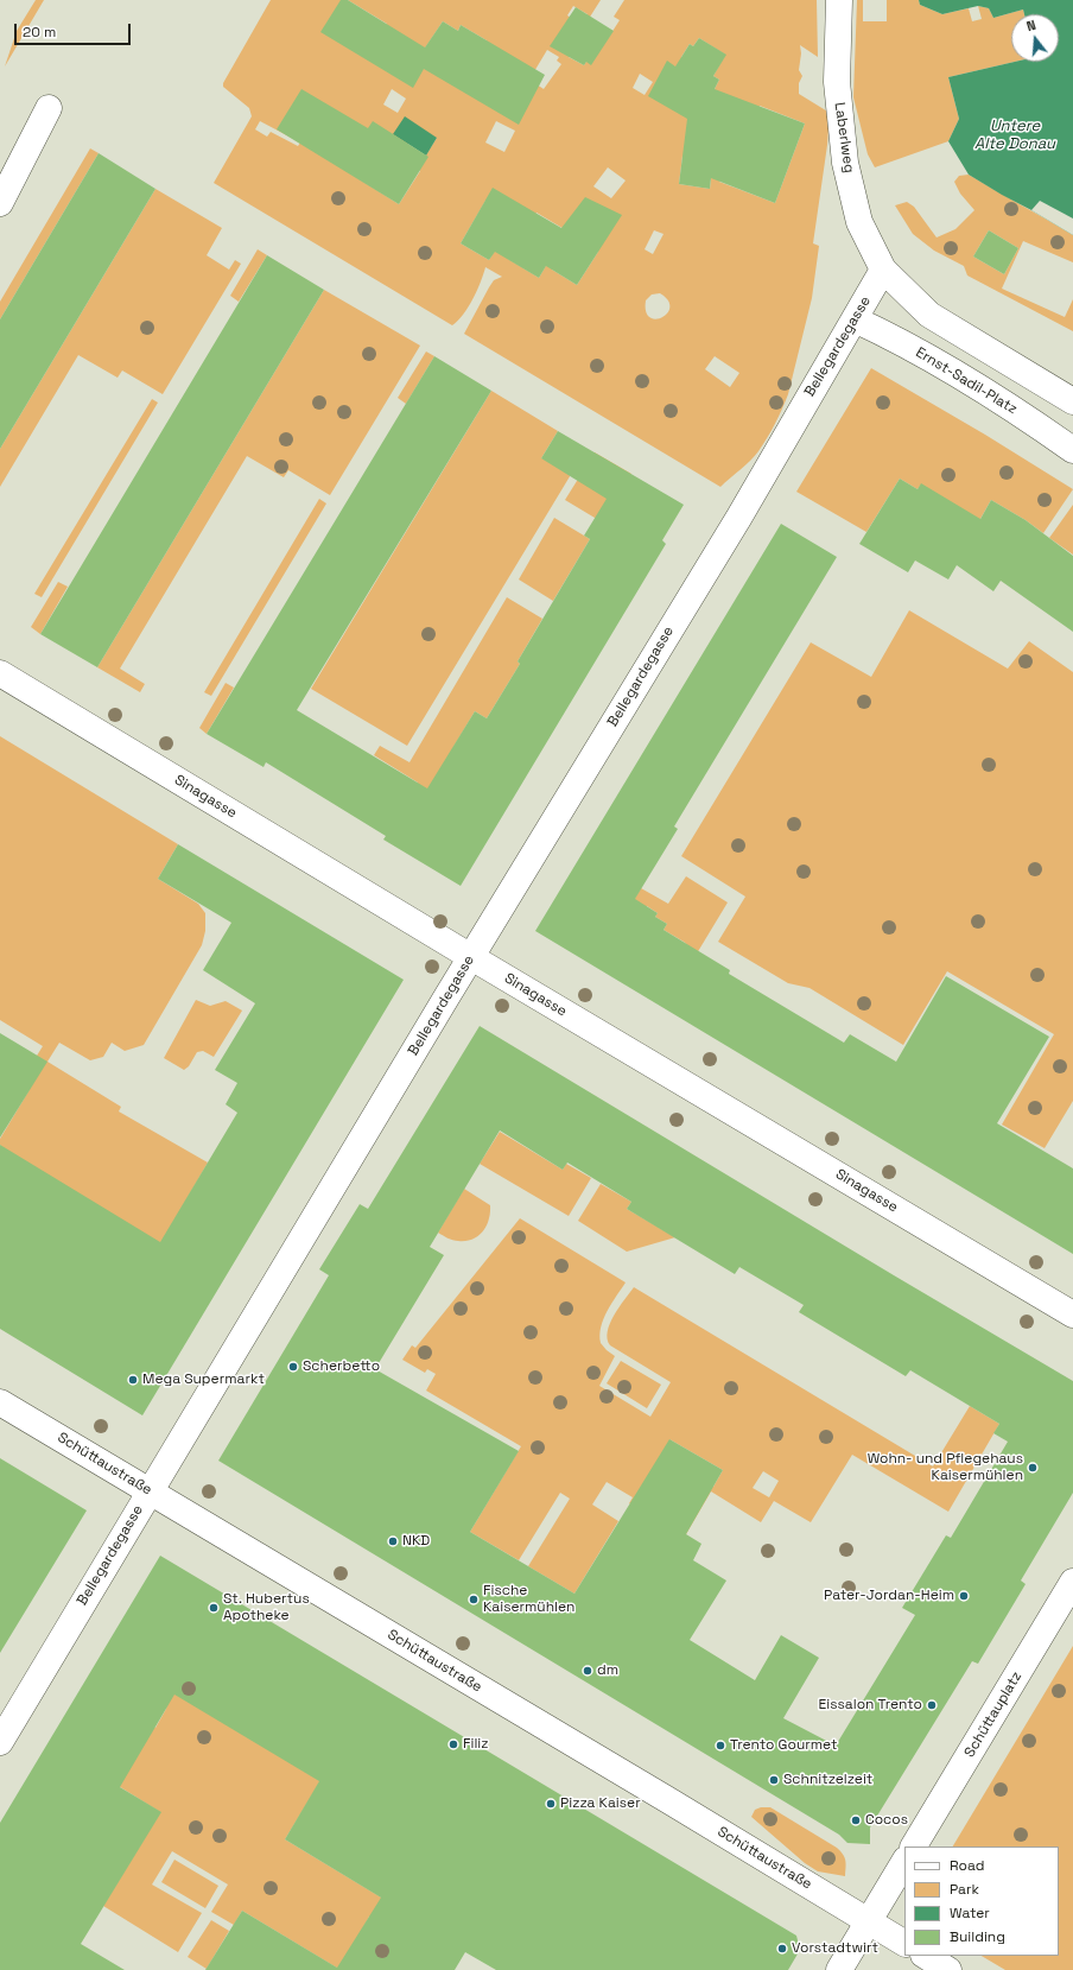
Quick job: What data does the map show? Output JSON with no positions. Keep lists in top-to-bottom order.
{
  "streets": {
    "street": [
      "Laberlweg",
      "Bellegardegasse",
      "Ernst-Sadil-Platz",
      "Sinagasse",
      "Schüttaustraße",
      "Schüttauplatz"
    ]
  },
  "crossings": [
    ["Laberlweg", "Bellegardegasse"],
    ["Bellegardegasse", "Ernst-Sadil-Platz"],
    ["Bellegardegasse", "Sinagasse"],
    ["Bellegardegasse", "Schüttaustraße"]
  ],
  "water": ["Untere Alte Donau"],
  "places": [
    "Scherbetto",
    "Mega Supermarkt",
    "Wohn- und Pflegehaus Kaisermühlen",
    "NKD",
    "Pater-Jordan-Heim",
    "Fische Kaisermühlen",
    "St. Hubertus Apotheke",
    "dm",
    "Eissalon Trento",
    "Filiz",
    "Trento Gourmet",
    "Schnitzelzeit",
    "Pizza Kaiser",
    "Cocos",
    "Vorstadtwirt"
  ],
  "legend": [
    "Road",
    "Park",
    "Water",
    "Building"
  ],
  "scale_bar": "20 m",
  "north": "top"
}
